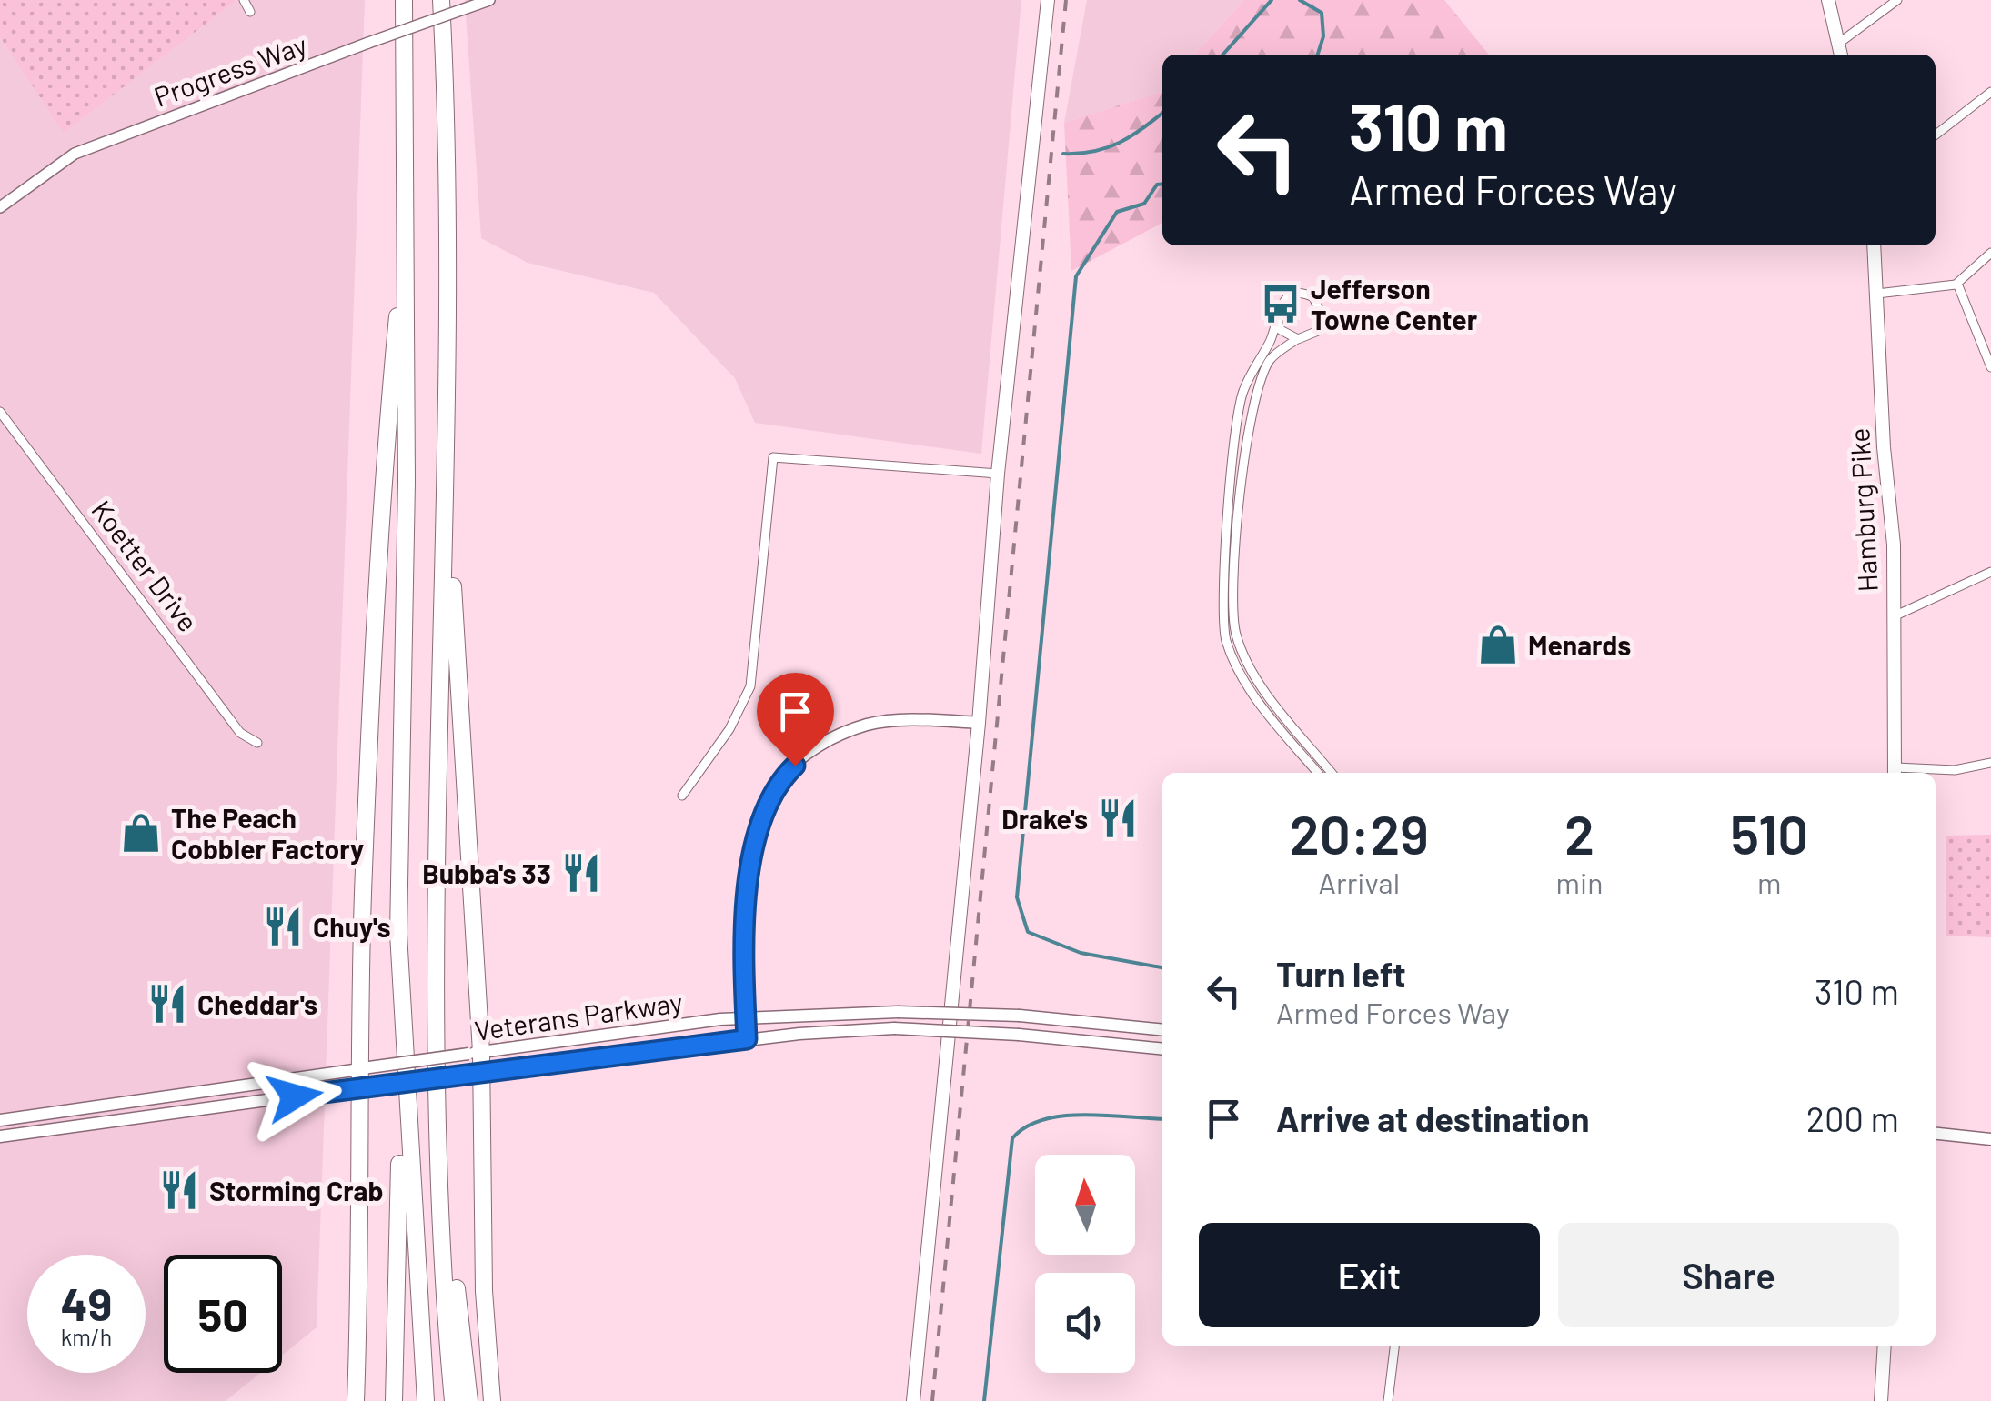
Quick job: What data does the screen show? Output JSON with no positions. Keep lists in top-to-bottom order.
{
  "streets": {
    "main road": ["Hamburg Pike", "Veterans Parkway"],
    "street": ["Progress Way", "Koetter Drive"]
  },
  "places": {
    "bus stop": ["Jefferson Towne Center"],
    "shop": ["Menards", "The Peach Cobbler Factory"],
    "restaurant": [
      "Drake's",
      "Bubba's 33",
      "Chuy's",
      "Cheddar's",
      "Storming Crab"
    ]
  },
  "north": "top",
  "page": {
    "turn": ["310 m", "Armed Forces Way"],
    "eta": [
      "20:29",
      "Arrival",
      "2",
      "min",
      "510",
      "m"
    ],
    "list": [
      {
        "name": "Turn left",
        "note": "Armed Forces Way",
        "value": "310 m"
      },
      {
        "name": "Arrive at destination",
        "value": "200 m"
      }
    ],
    "buttons": ["Exit", "Share"],
    "speed": "49 km/h",
    "limit": "50"
  }
}
